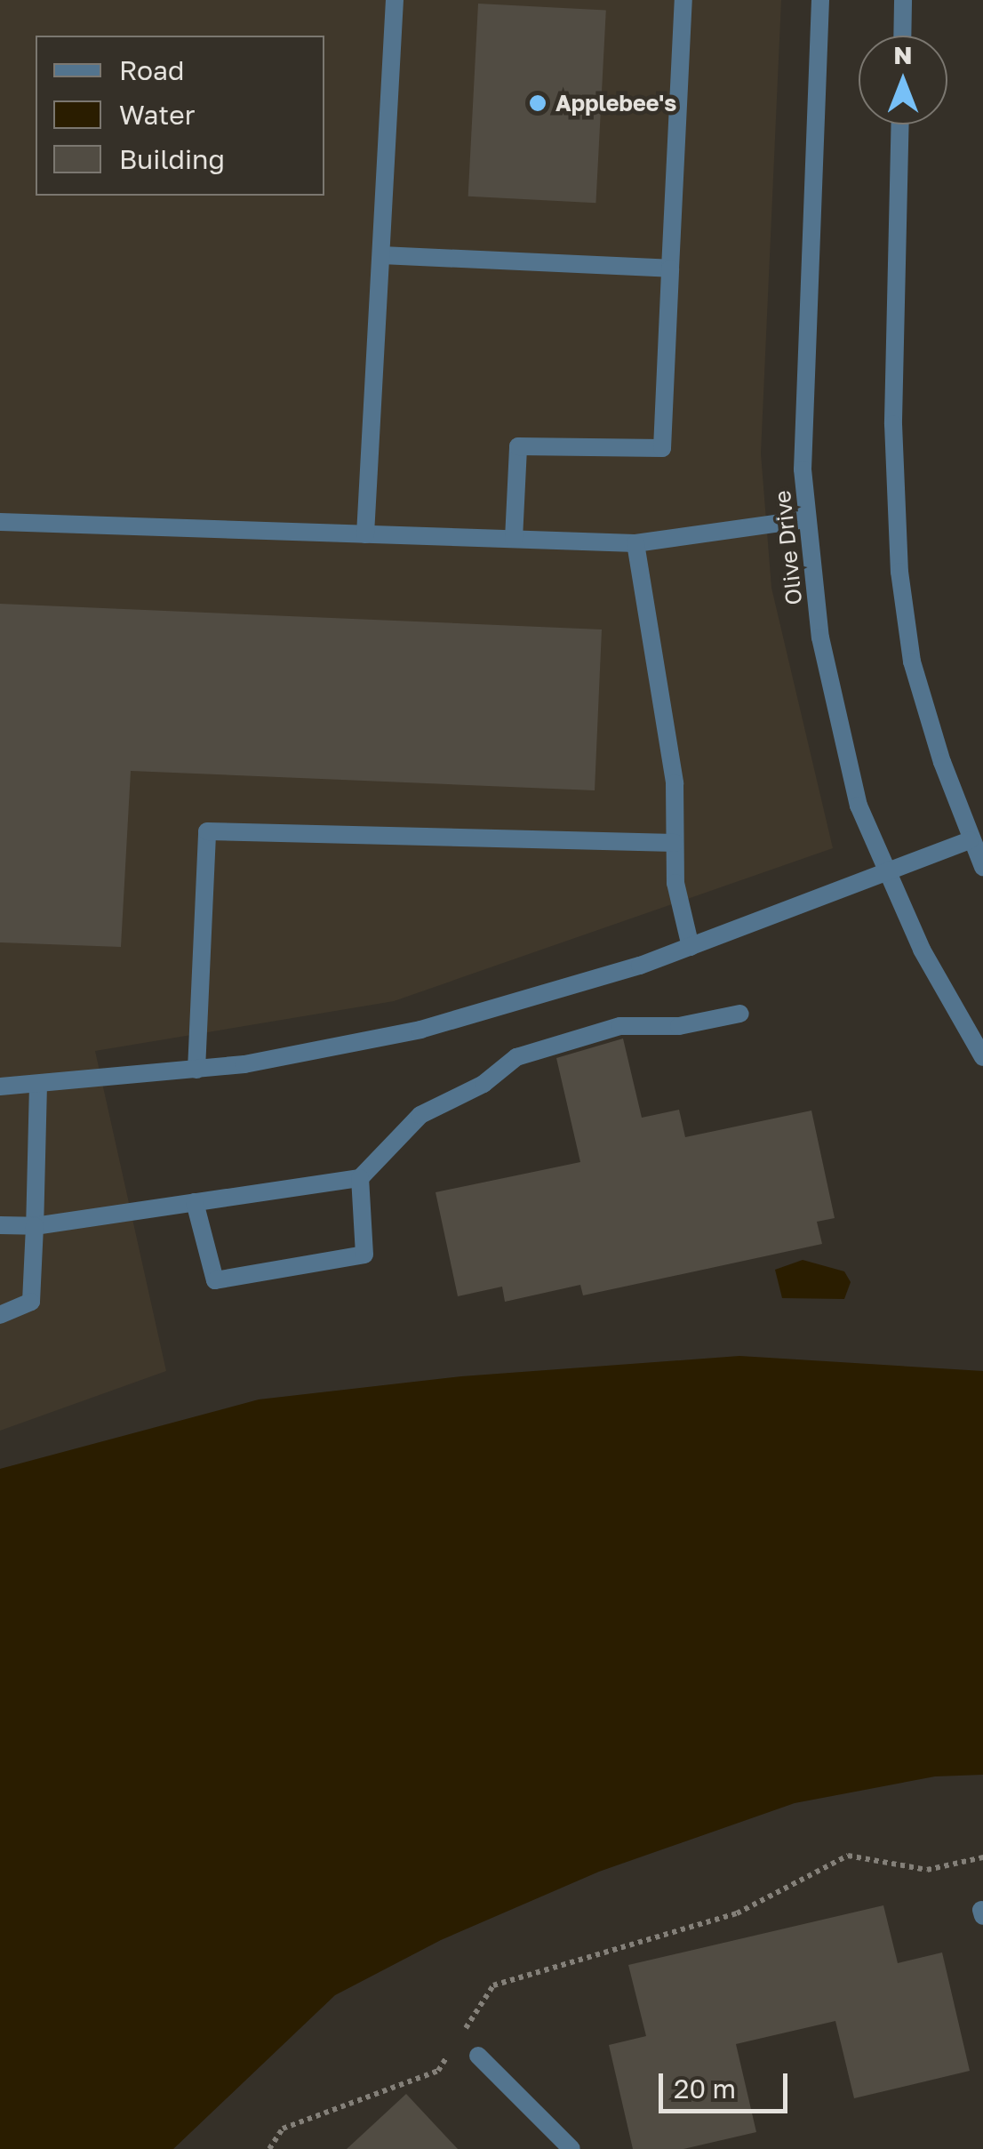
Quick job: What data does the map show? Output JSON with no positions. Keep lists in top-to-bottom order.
{
  "streets": {
    "street": ["Olive Drive"]
  },
  "places": ["Applebee's"],
  "legend": ["Road", "Water", "Building"],
  "scale_bar": "20 m",
  "north": "top"
}
